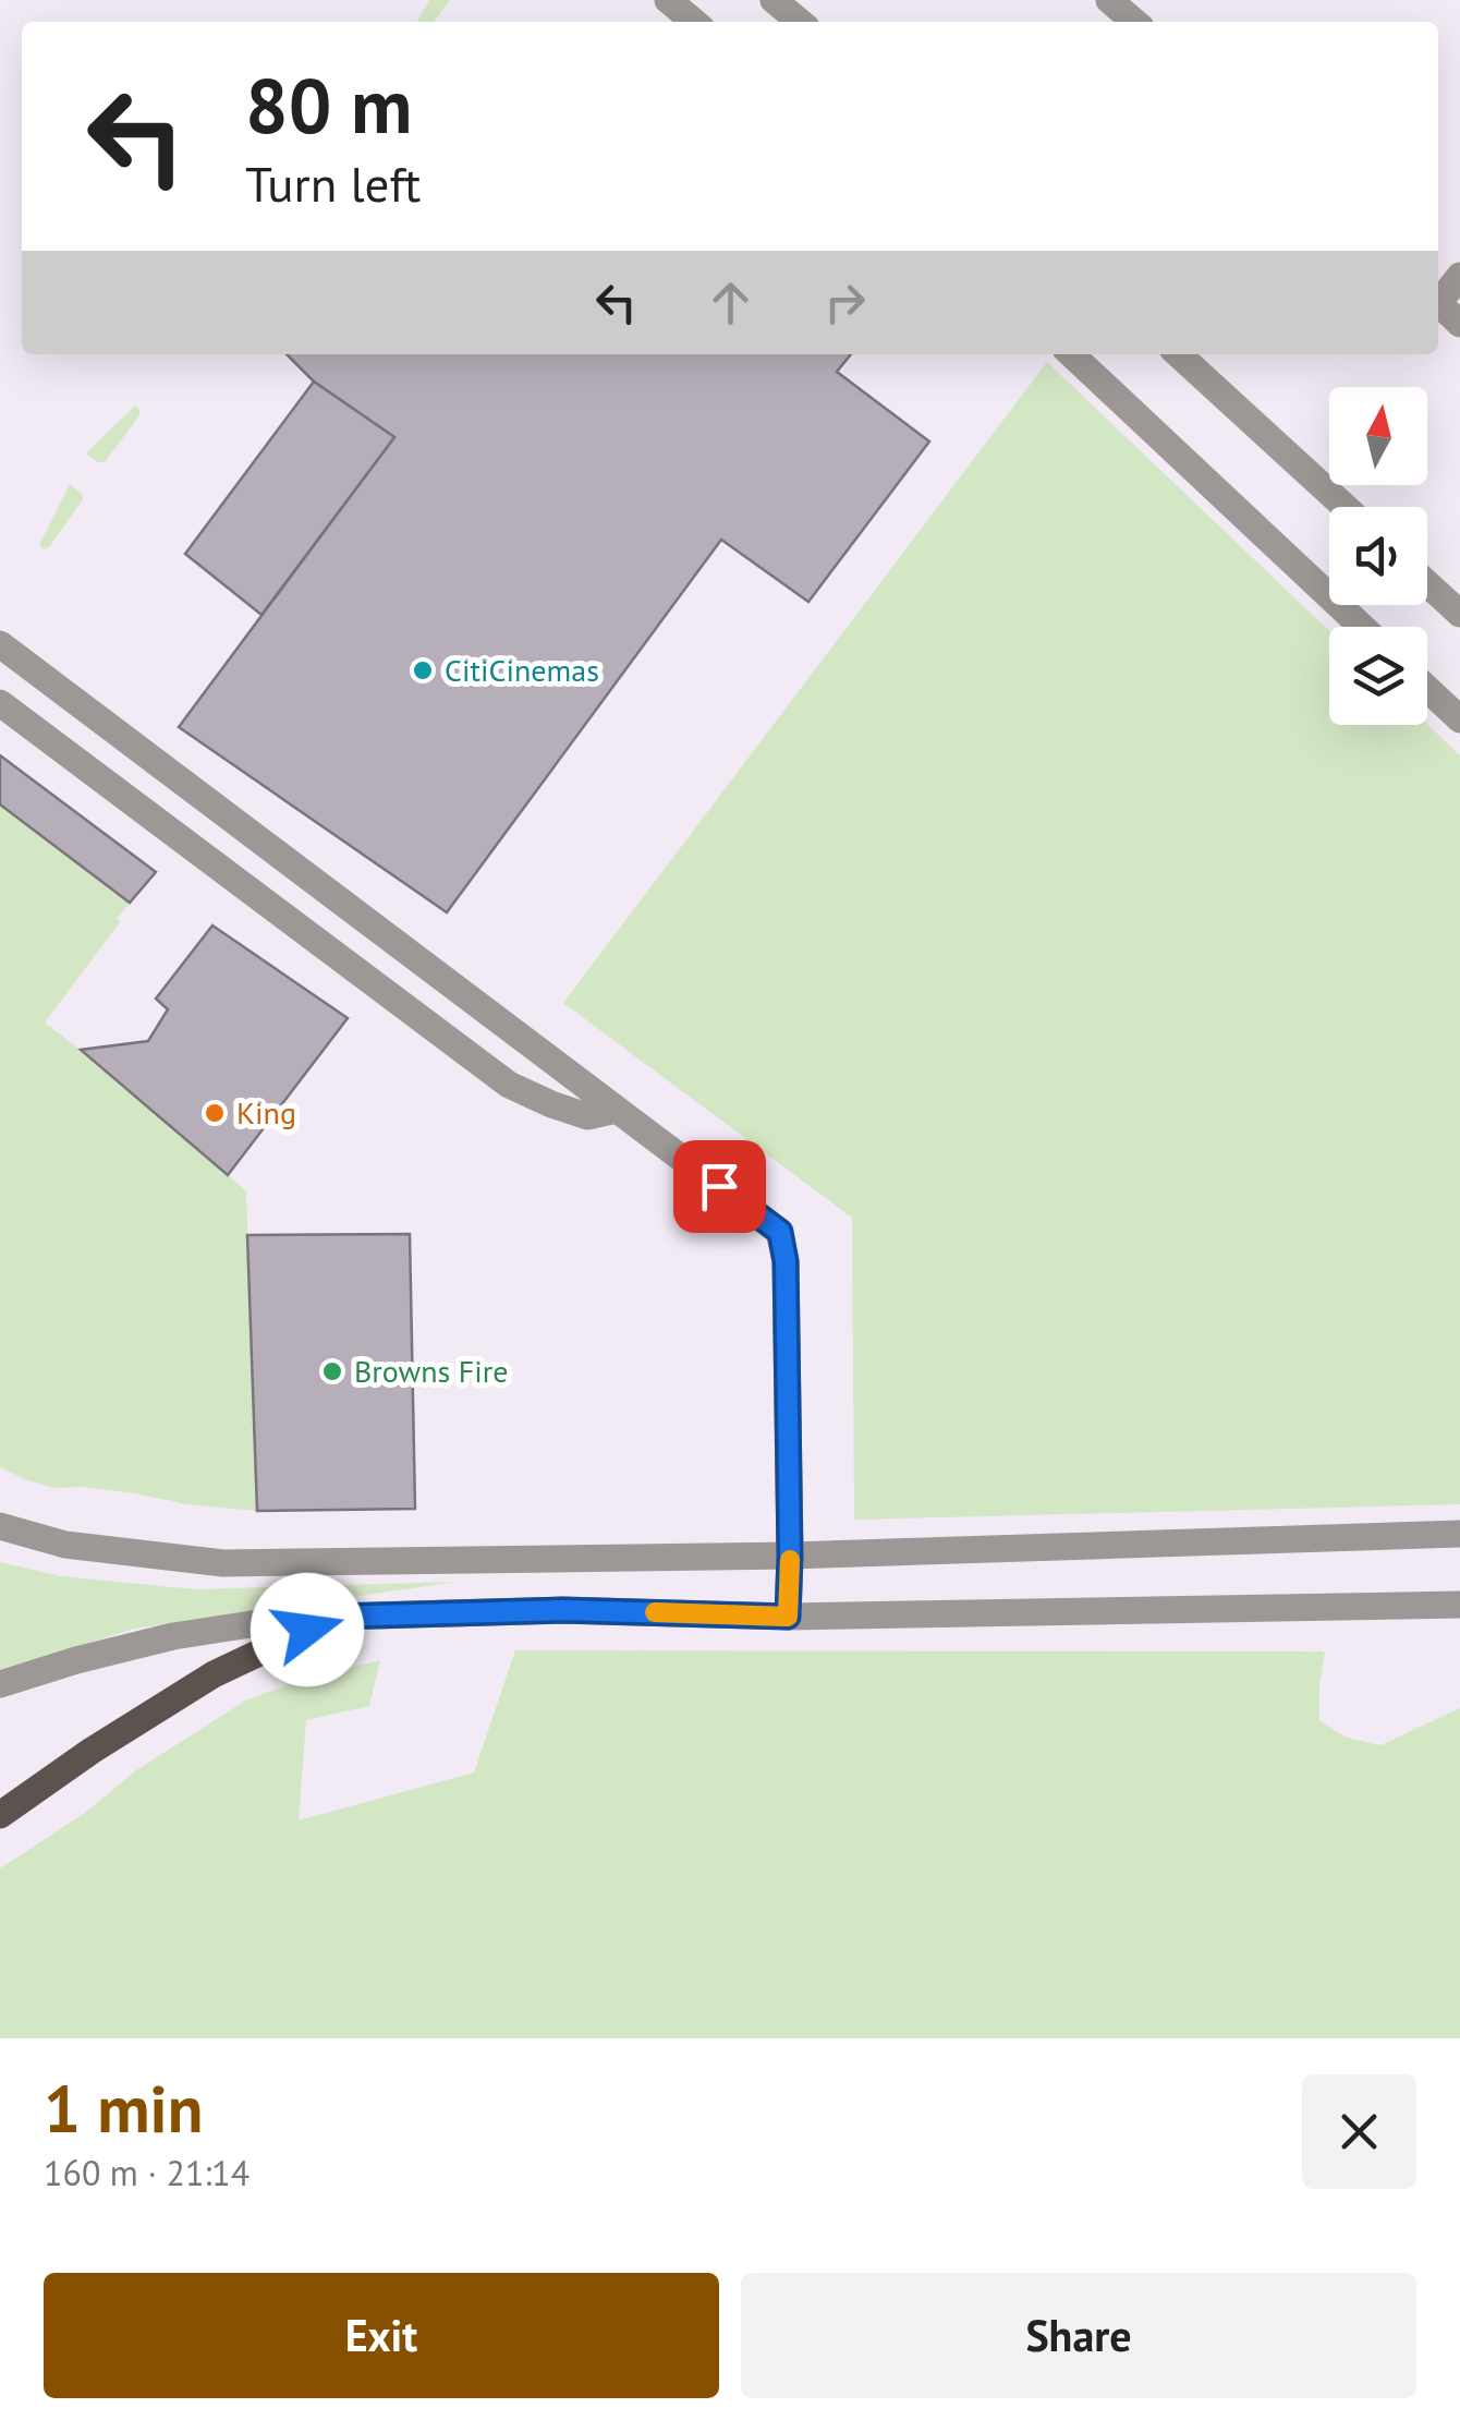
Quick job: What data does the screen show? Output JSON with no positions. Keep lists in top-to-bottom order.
{
  "places": ["CitiCinemas", "King", "Browns Fire"],
  "north": "top",
  "page": {
    "turn": ["80 m", "Turn left"],
    "heading": ["1 min", "160 m · 21:14"],
    "buttons": ["Exit", "Share"]
  }
}
